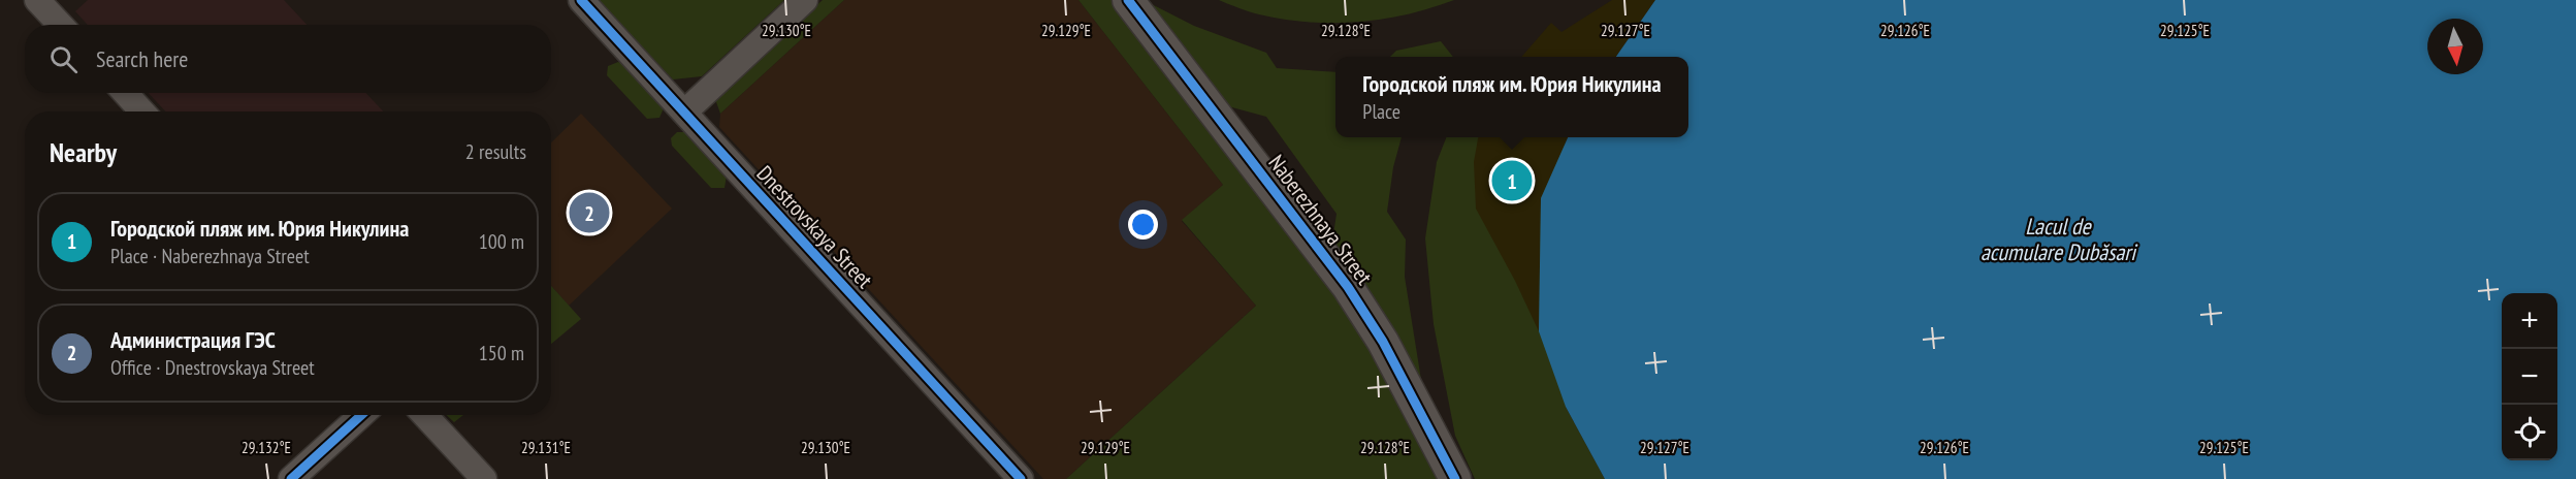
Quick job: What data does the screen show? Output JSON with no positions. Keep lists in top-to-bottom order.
{
  "streets": {
    "street": ["Naberezhnaya Street", "Dnestrovskaya Street"]
  },
  "water": ["Lacul de acumulare Dubăsari"],
  "north": "bottom",
  "page": {
    "search": "Search here",
    "popup": ["Городской пляж им. Юрия Никулина", "Place"],
    "heading": ["Nearby", "2 results"],
    "pins": ["1", "2"],
    "list": [
      {
        "mark": "1",
        "name": "Городской пляж им. Юрия Никулина",
        "note": "Place · Naberezhnaya Street",
        "value": "100 m"
      },
      {
        "mark": "2",
        "name": "Администрация ГЭС",
        "note": "Office · Dnestrovskaya Street",
        "value": "150 m"
      }
    ],
    "map_buttons": ["+", "−"]
  },
  "coordinates": [
    "29.130°E",
    "29.129°E",
    "29.128°E",
    "29.127°E",
    "29.126°E",
    "29.125°E",
    "29.132°E",
    "29.131°E"
  ]
}
